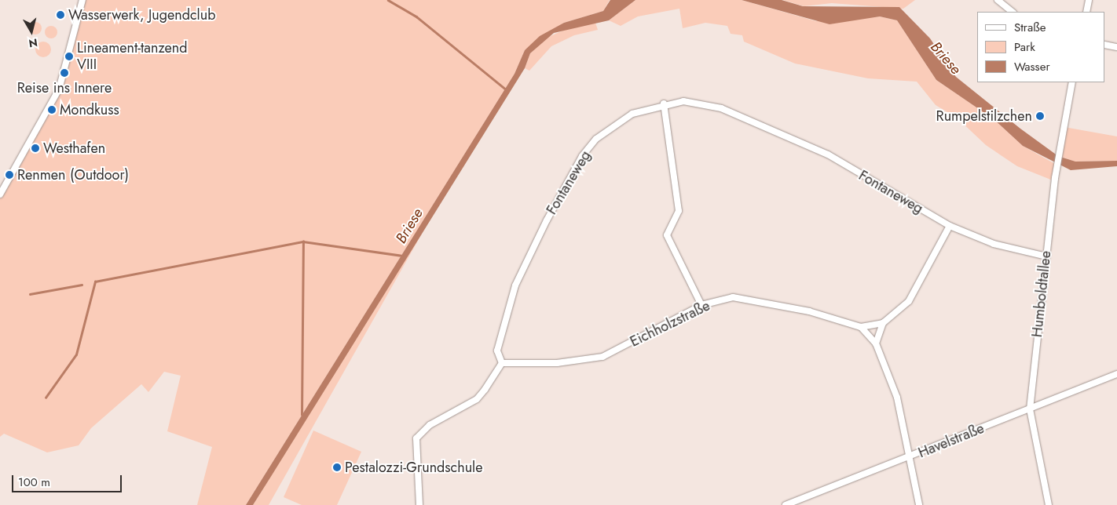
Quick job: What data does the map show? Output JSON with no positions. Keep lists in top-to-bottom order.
{
  "streets": {
    "street": [
      "Fontaneweg",
      "Humboldtallee",
      "Eichholzstraße",
      "Havelstraße"
    ]
  },
  "crossings": [
    ["Fontaneweg", "Humboldtallee"],
    ["Fontaneweg", "Eichholzstraße"],
    ["Humboldtallee", "Havelstraße"],
    ["Eichholzstraße", "Havelstraße"]
  ],
  "water": ["Briese"],
  "places": [
    "Wasserwerk, Jugendclub",
    "Lineament-tanzend VIII",
    "Reise ins Innere",
    "Mondkuss",
    "Rumpelstilzchen",
    "Westhafen",
    "Renmen (Outdoor)",
    "Pestalozzi-Grundschule"
  ],
  "legend": ["Straße", "Park", "Wasser"],
  "scale_bar": "100 m",
  "north": "bottom"
}
